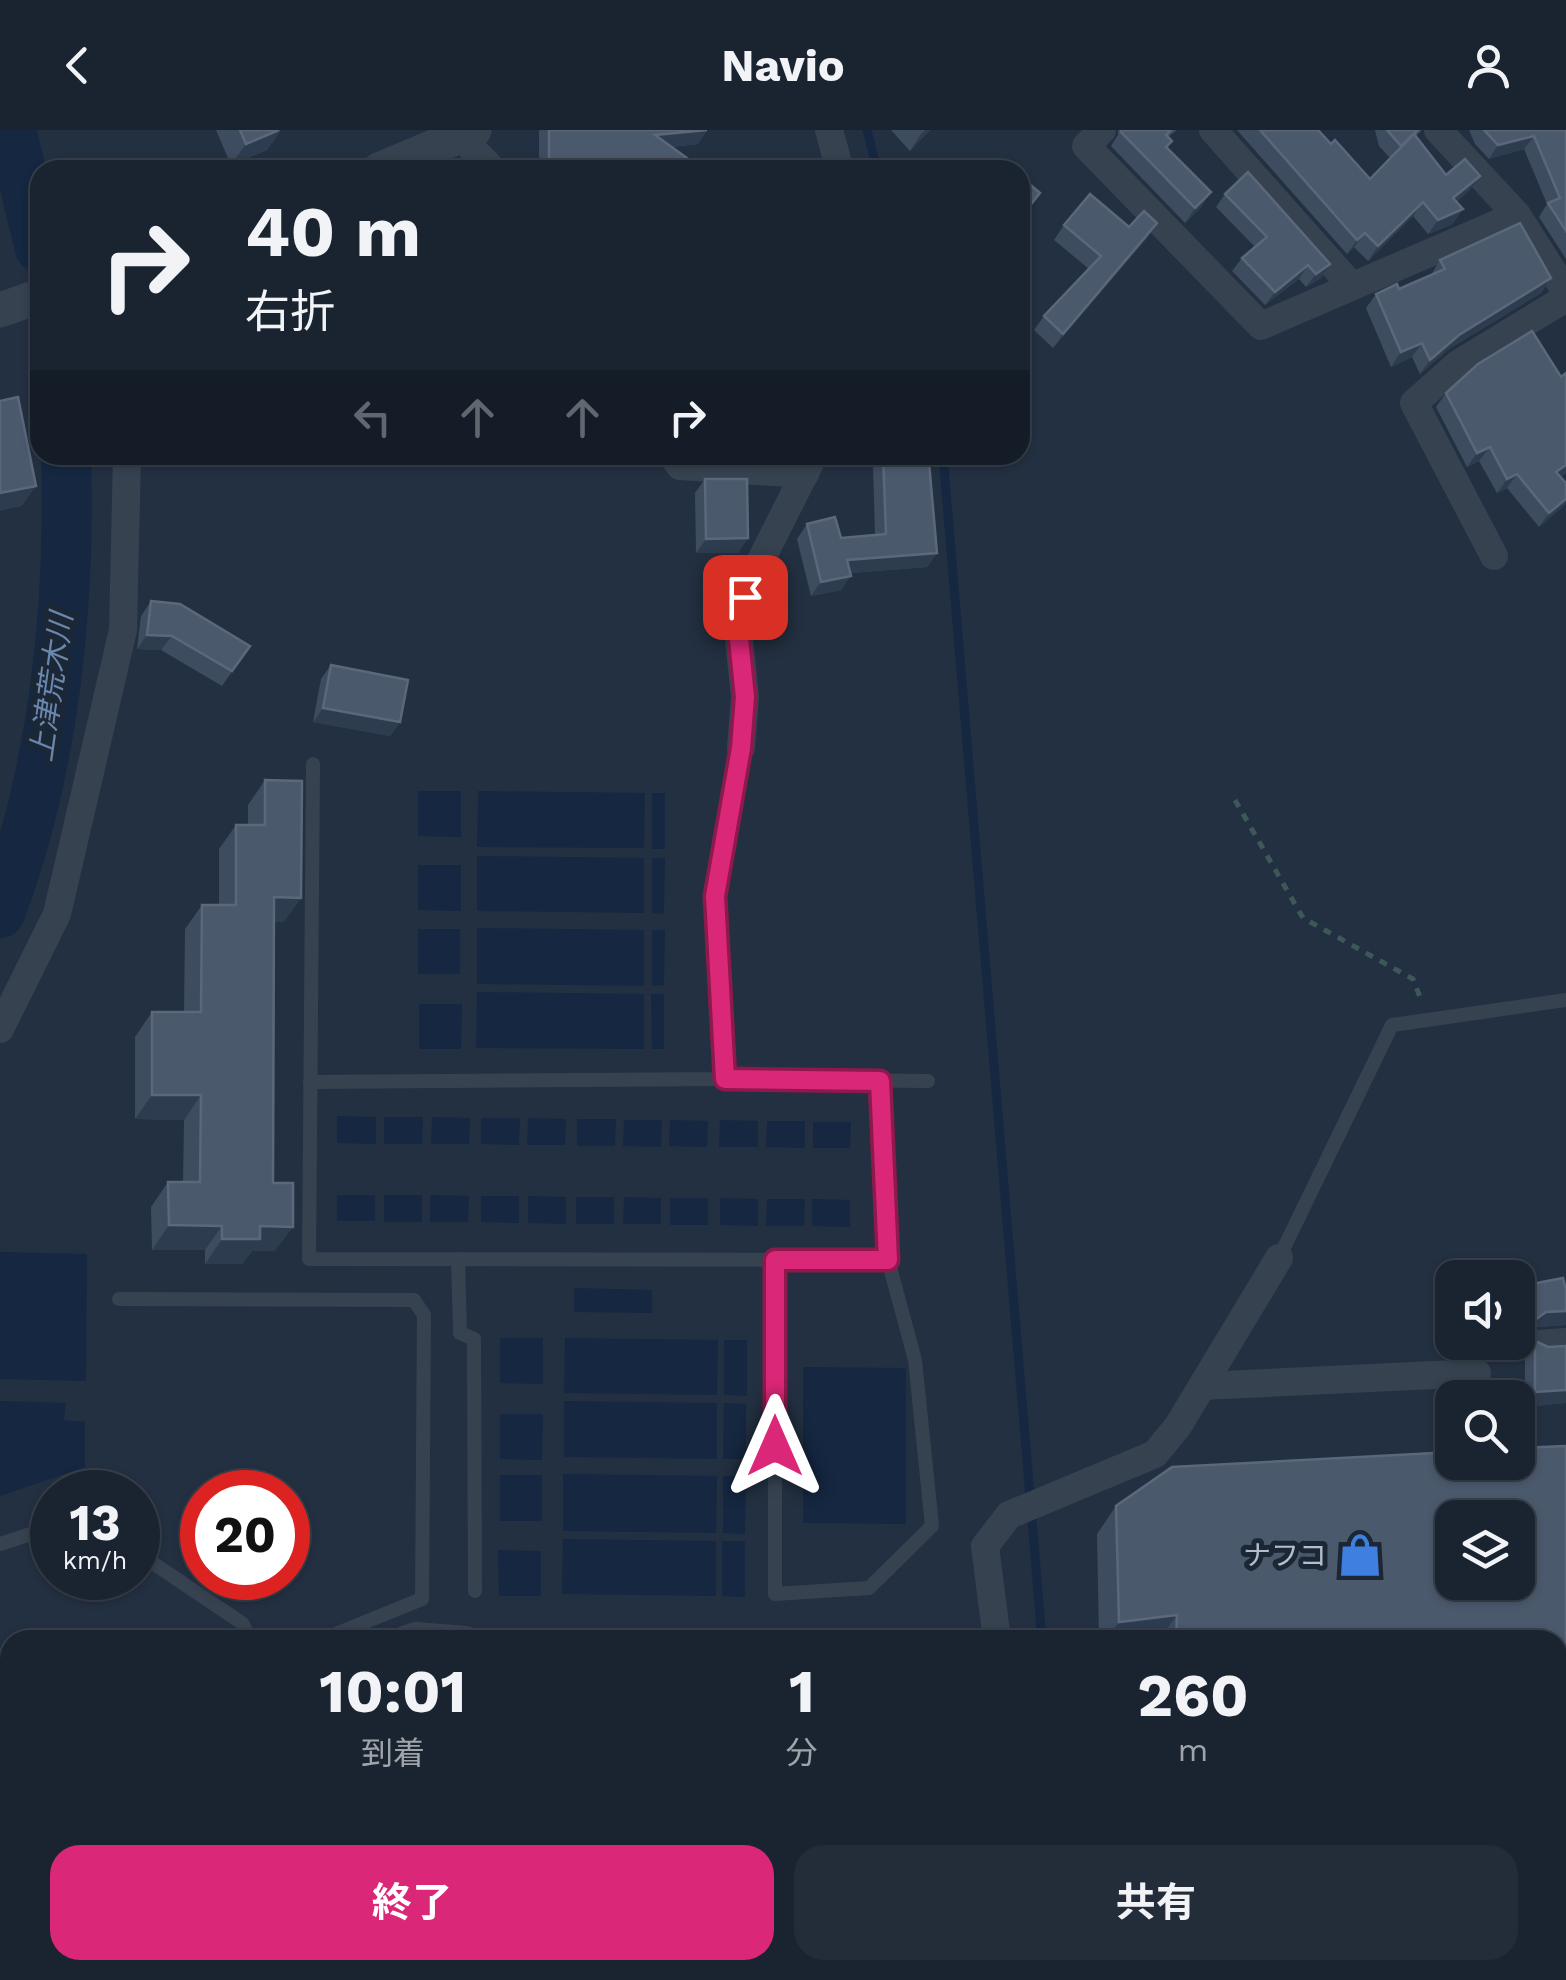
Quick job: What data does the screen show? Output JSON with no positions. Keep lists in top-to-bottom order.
{
  "water": ["上津荒木川"],
  "places": {
    "shop": ["ナフコ"]
  },
  "page": {
    "header": "Navio",
    "turn": ["40 m", "右折"],
    "speed": "13 km/h",
    "limit": "20",
    "eta": [
      "10:01",
      "到着",
      "1",
      "分",
      "260",
      "m"
    ],
    "buttons": ["終了", "共有"]
  }
}
